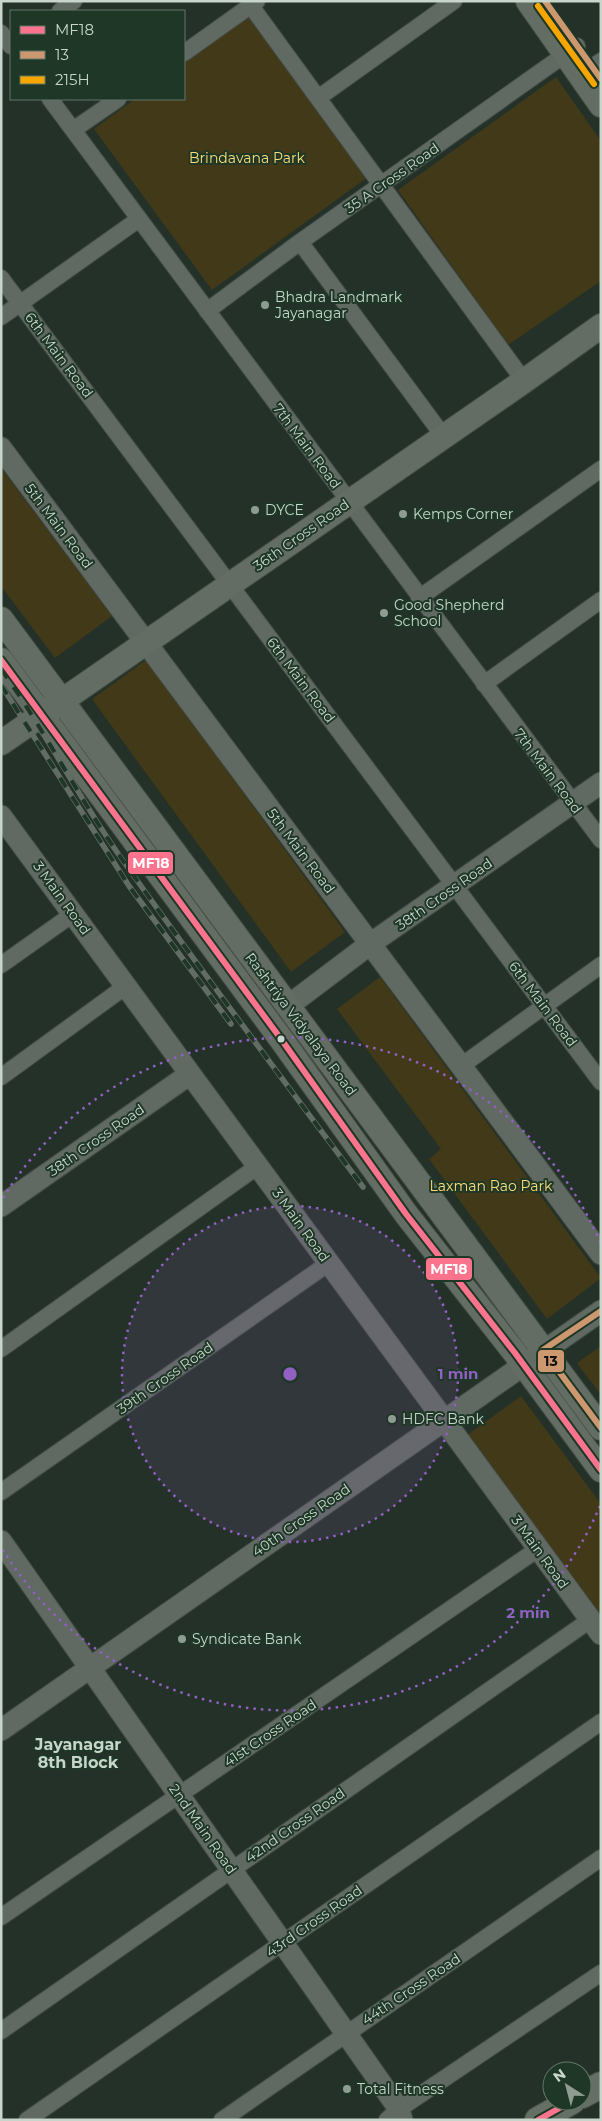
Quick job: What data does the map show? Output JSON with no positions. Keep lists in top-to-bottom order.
{
  "streets": {
    "main road": ["36th Cross Road", "Rashtriya Vidyalaya Road"],
    "street": [
      "35 A Cross Road",
      "6th Main Road",
      "7th Main Road",
      "5th Main Road",
      "38th Cross Road",
      "3 Main Road",
      "39th Cross Road",
      "40th Cross Road",
      "41st Cross Road",
      "42nd Cross Road",
      "2nd Main Road",
      "43rd Cross Road",
      "44th Cross Road"
    ]
  },
  "crossings": [
    ["35 A Cross Road", "7th Main Road"],
    ["6th Main Road", "36th Cross Road"],
    ["6th Main Road", "38th Cross Road"],
    ["7th Main Road", "36th Cross Road"],
    ["7th Main Road", "38th Cross Road"],
    ["5th Main Road", "36th Cross Road"],
    ["5th Main Road", "38th Cross Road"],
    ["36th Cross Road", "Rashtriya Vidyalaya Road"],
    ["38th Cross Road", "3 Main Road"],
    ["38th Cross Road", "Rashtriya Vidyalaya Road"],
    ["3 Main Road", "39th Cross Road"],
    ["3 Main Road", "40th Cross Road"],
    ["3 Main Road", "41st Cross Road"],
    ["3 Main Road", "42nd Cross Road"],
    ["Rashtriya Vidyalaya Road", "40th Cross Road"],
    ["40th Cross Road", "2nd Main Road"],
    ["41st Cross Road", "2nd Main Road"],
    ["42nd Cross Road", "2nd Main Road"],
    ["2nd Main Road", "43rd Cross Road"],
    ["2nd Main Road", "44th Cross Road"]
  ],
  "districts": ["Jayanagar 8th Block"],
  "parks": ["Brindavana Park", "Laxman Rao Park"],
  "places": [
    "Bhadra Landmark Jayanagar",
    "DYCE",
    "Kemps Corner",
    "Good Shepherd School",
    "HDFC Bank",
    "Syndicate Bank",
    "Total Fitness"
  ],
  "lines": ["transit line 13", "transit line 215H", "transit line MF18"],
  "legend": ["MF18", "13", "215H"],
  "north": "top left",
  "rings": ["1 min", "2 min"]
}
